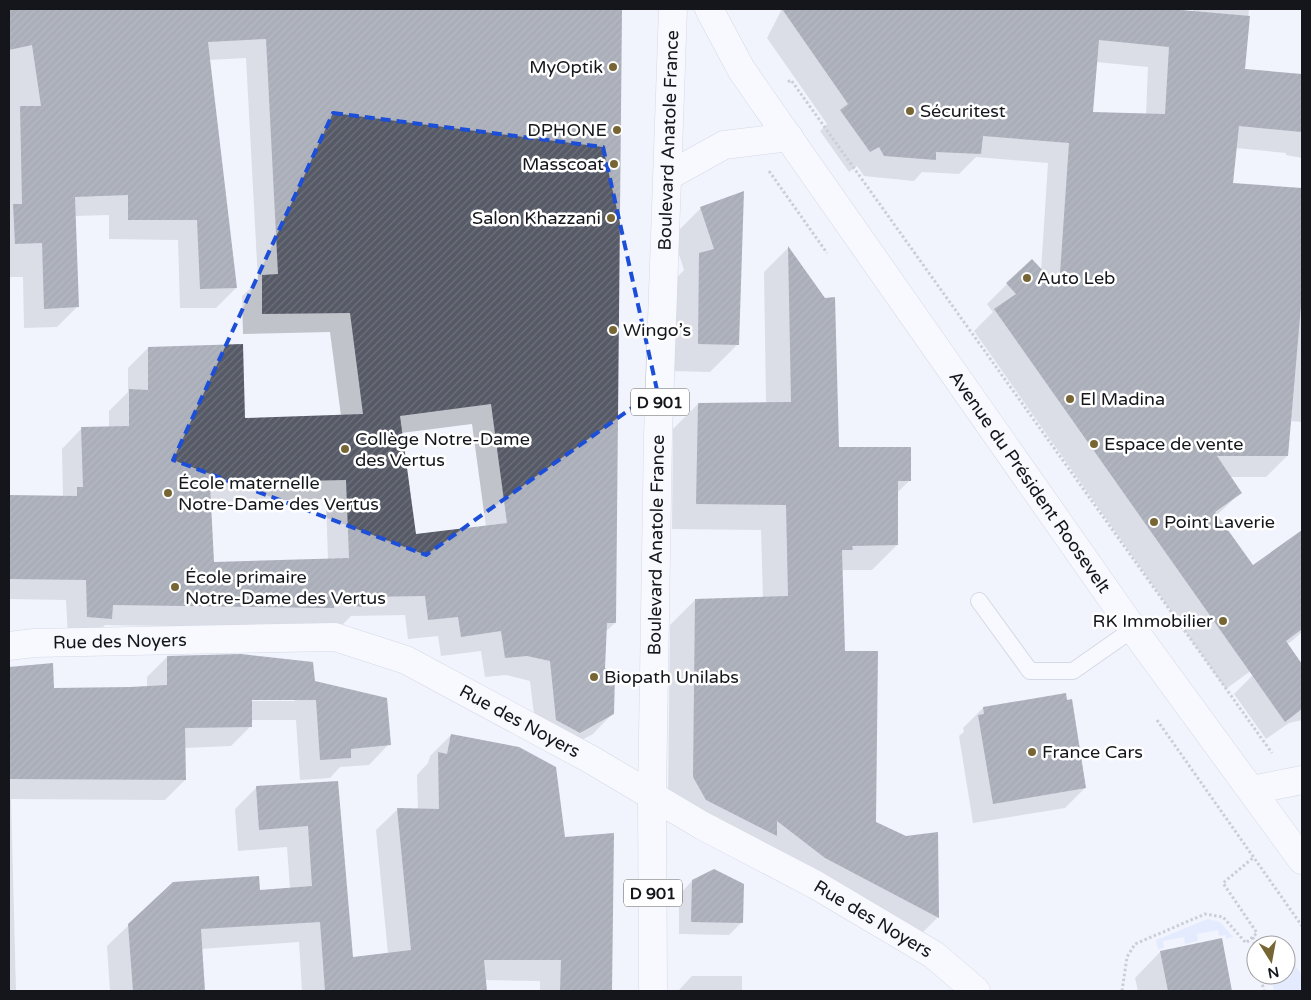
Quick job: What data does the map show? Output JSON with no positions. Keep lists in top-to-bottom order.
{
  "streets": {
    "main road": [
      "Boulevard Anatole France",
      "D 901",
      "Avenue du Président Roosevelt",
      "Rue des Noyers"
    ]
  },
  "crossings": [
    ["Boulevard Anatole France", "Rue des Noyers"]
  ],
  "places": [
    "MyOptik",
    "Sécuritest",
    "DPHONE",
    "Masscoat",
    "Salon Khazzani",
    "Auto Leb",
    "Wingo’s",
    "El Madina",
    "Espace de vente",
    "Collège Notre-Dame des Vertus",
    "École maternelle Notre-Dame des Vertus",
    "Point Laverie",
    "École primaire Notre-Dame des Vertus",
    "RK Immobilier",
    "Biopath Unilabs",
    "France Cars"
  ],
  "north": "bottom"
}
